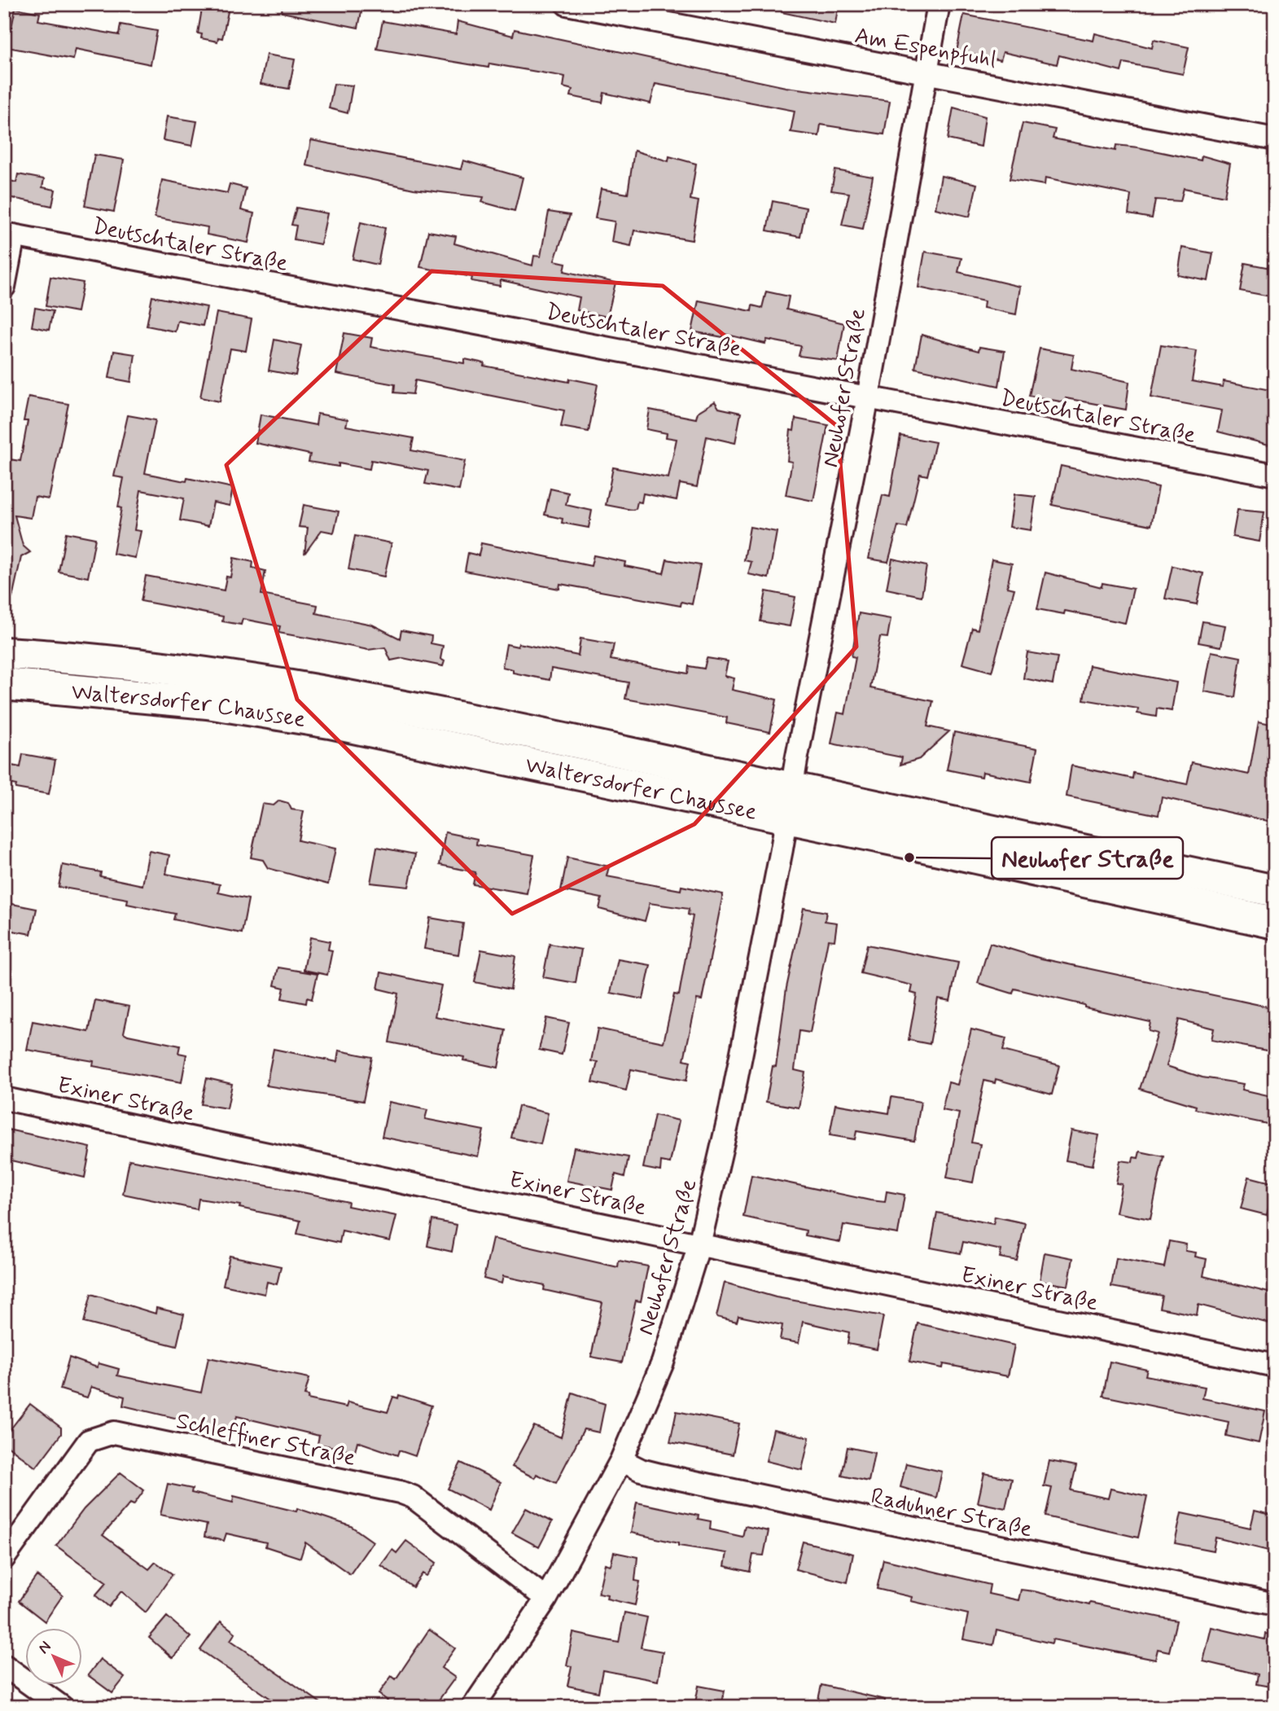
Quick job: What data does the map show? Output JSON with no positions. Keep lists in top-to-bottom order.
{
  "streets": {
    "main road": ["Waltersdorfer Chaussee"],
    "street": [
      "Am Espenpfuhl",
      "Deutschtaler Straße",
      "Neuhofer Straße",
      "Exiner Straße",
      "Schleffiner Straße",
      "Raduhner Straße"
    ]
  },
  "crossings": [
    ["Am Espenpfuhl", "Neuhofer Straße"],
    ["Deutschtaler Straße", "Neuhofer Straße"],
    ["Neuhofer Straße", "Waltersdorfer Chaussee"],
    ["Neuhofer Straße", "Exiner Straße"],
    ["Neuhofer Straße", "Schleffiner Straße"],
    ["Neuhofer Straße", "Raduhner Straße"]
  ],
  "places": ["Neuhofer Straße"],
  "north": "top left"
}
